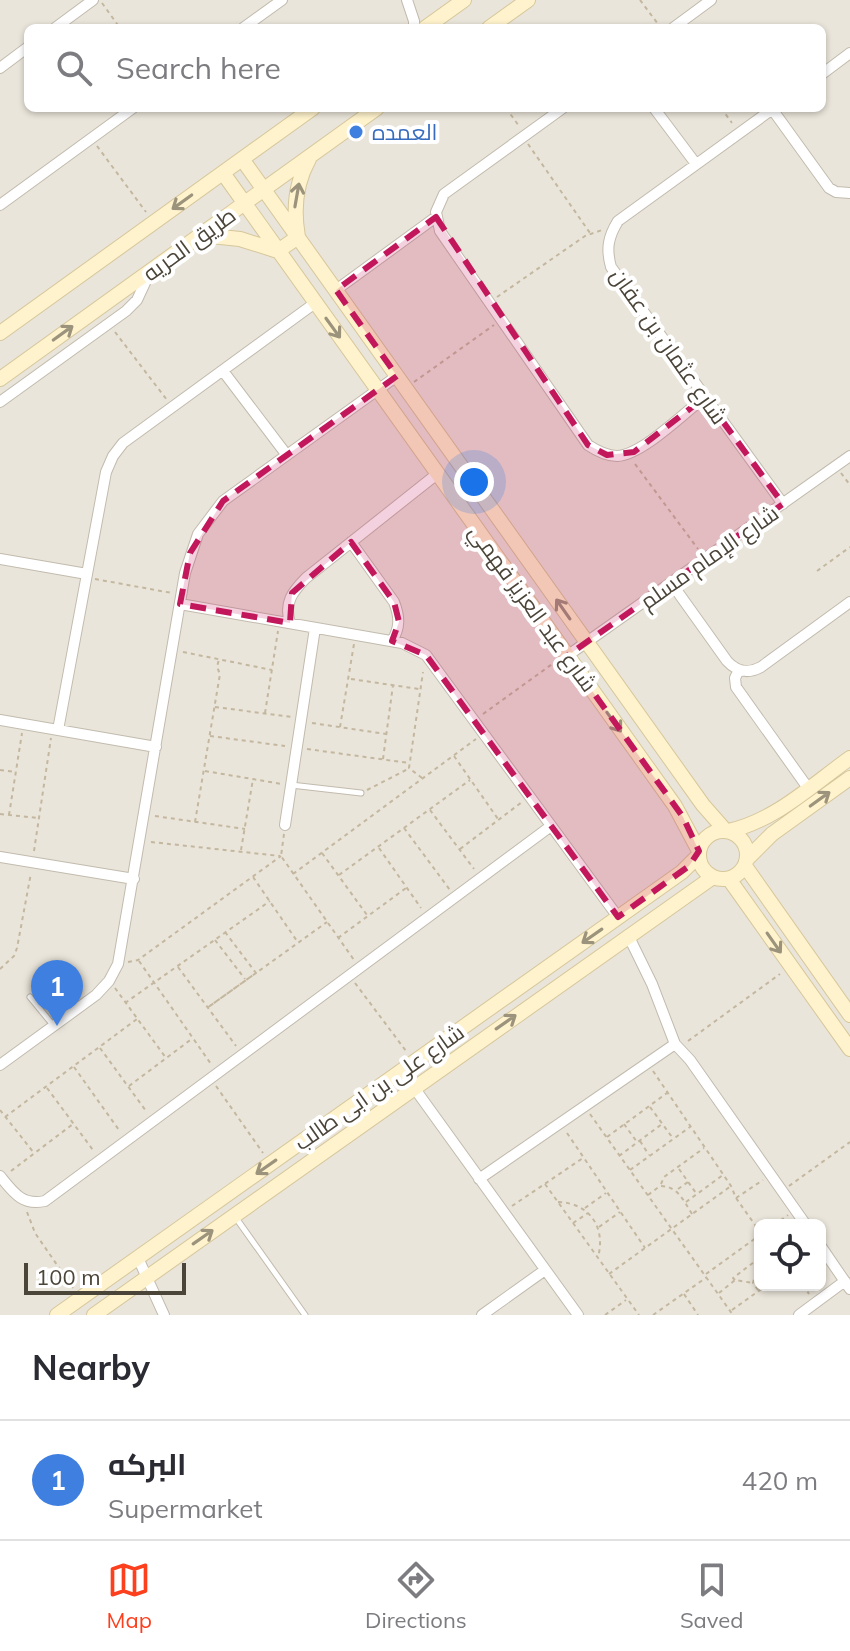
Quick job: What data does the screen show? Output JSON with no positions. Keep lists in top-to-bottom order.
{
  "streets": {
    "street": [
      "طريق الحريه",
      "شارع عثمان بن عفان",
      "شارع الإمام مسلم",
      "شارع عبد العزيز فهمي",
      "شارع على بن ابى طالب"
    ]
  },
  "crossings": [
    ["طريق الحريه", "شارع عبد العزيز فهمي"],
    ["شارع عثمان بن عفان", "شارع الإمام مسلم"],
    ["شارع الإمام مسلم", "شارع عبد العزيز فهمي"],
    ["شارع عبد العزيز فهمي", "شارع على بن ابى طالب"]
  ],
  "places": ["العمده"],
  "scale_bar": "100 m",
  "page": {
    "search": "Search here",
    "pins": "1",
    "scale": "100 m",
    "heading": "Nearby",
    "list": [
      {
        "mark": "1",
        "name": "البركه",
        "note": "Supermarket",
        "value": "420 m"
      }
    ],
    "nav": ["Map", "Directions", "Saved"]
  }
}
